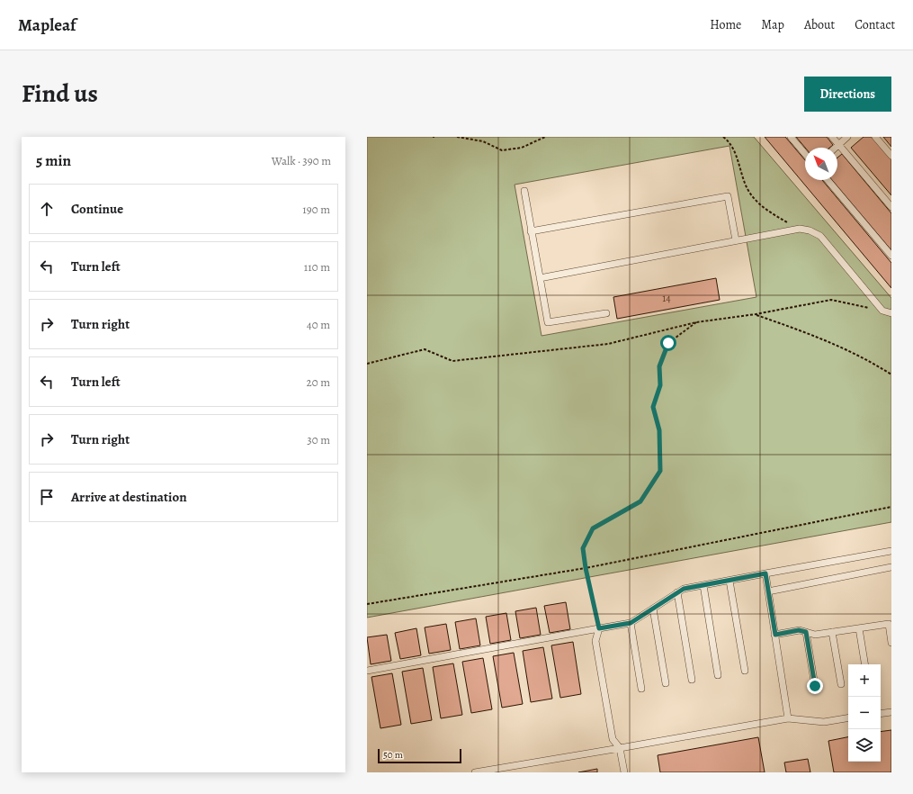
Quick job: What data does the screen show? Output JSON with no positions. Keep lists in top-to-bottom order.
{
  "house_numbers": ["14"],
  "scale_bar": "50 m",
  "north": "top left",
  "page": {
    "header": "Mapleaf",
    "nav": [
      "Home",
      "Map",
      "About",
      "Contact"
    ],
    "title": "Find us",
    "buttons": "Directions",
    "heading": ["5 min", "Walk · 390 m"],
    "list": [
      ["Continue", "190 m"],
      ["Turn left", "110 m"],
      ["Turn right", "40 m"],
      ["Turn left", "20 m"],
      ["Turn right", "30 m"],
      "Arrive at destination"
    ],
    "map_buttons": ["+", "−"],
    "scale": "50 m"
  }
}
